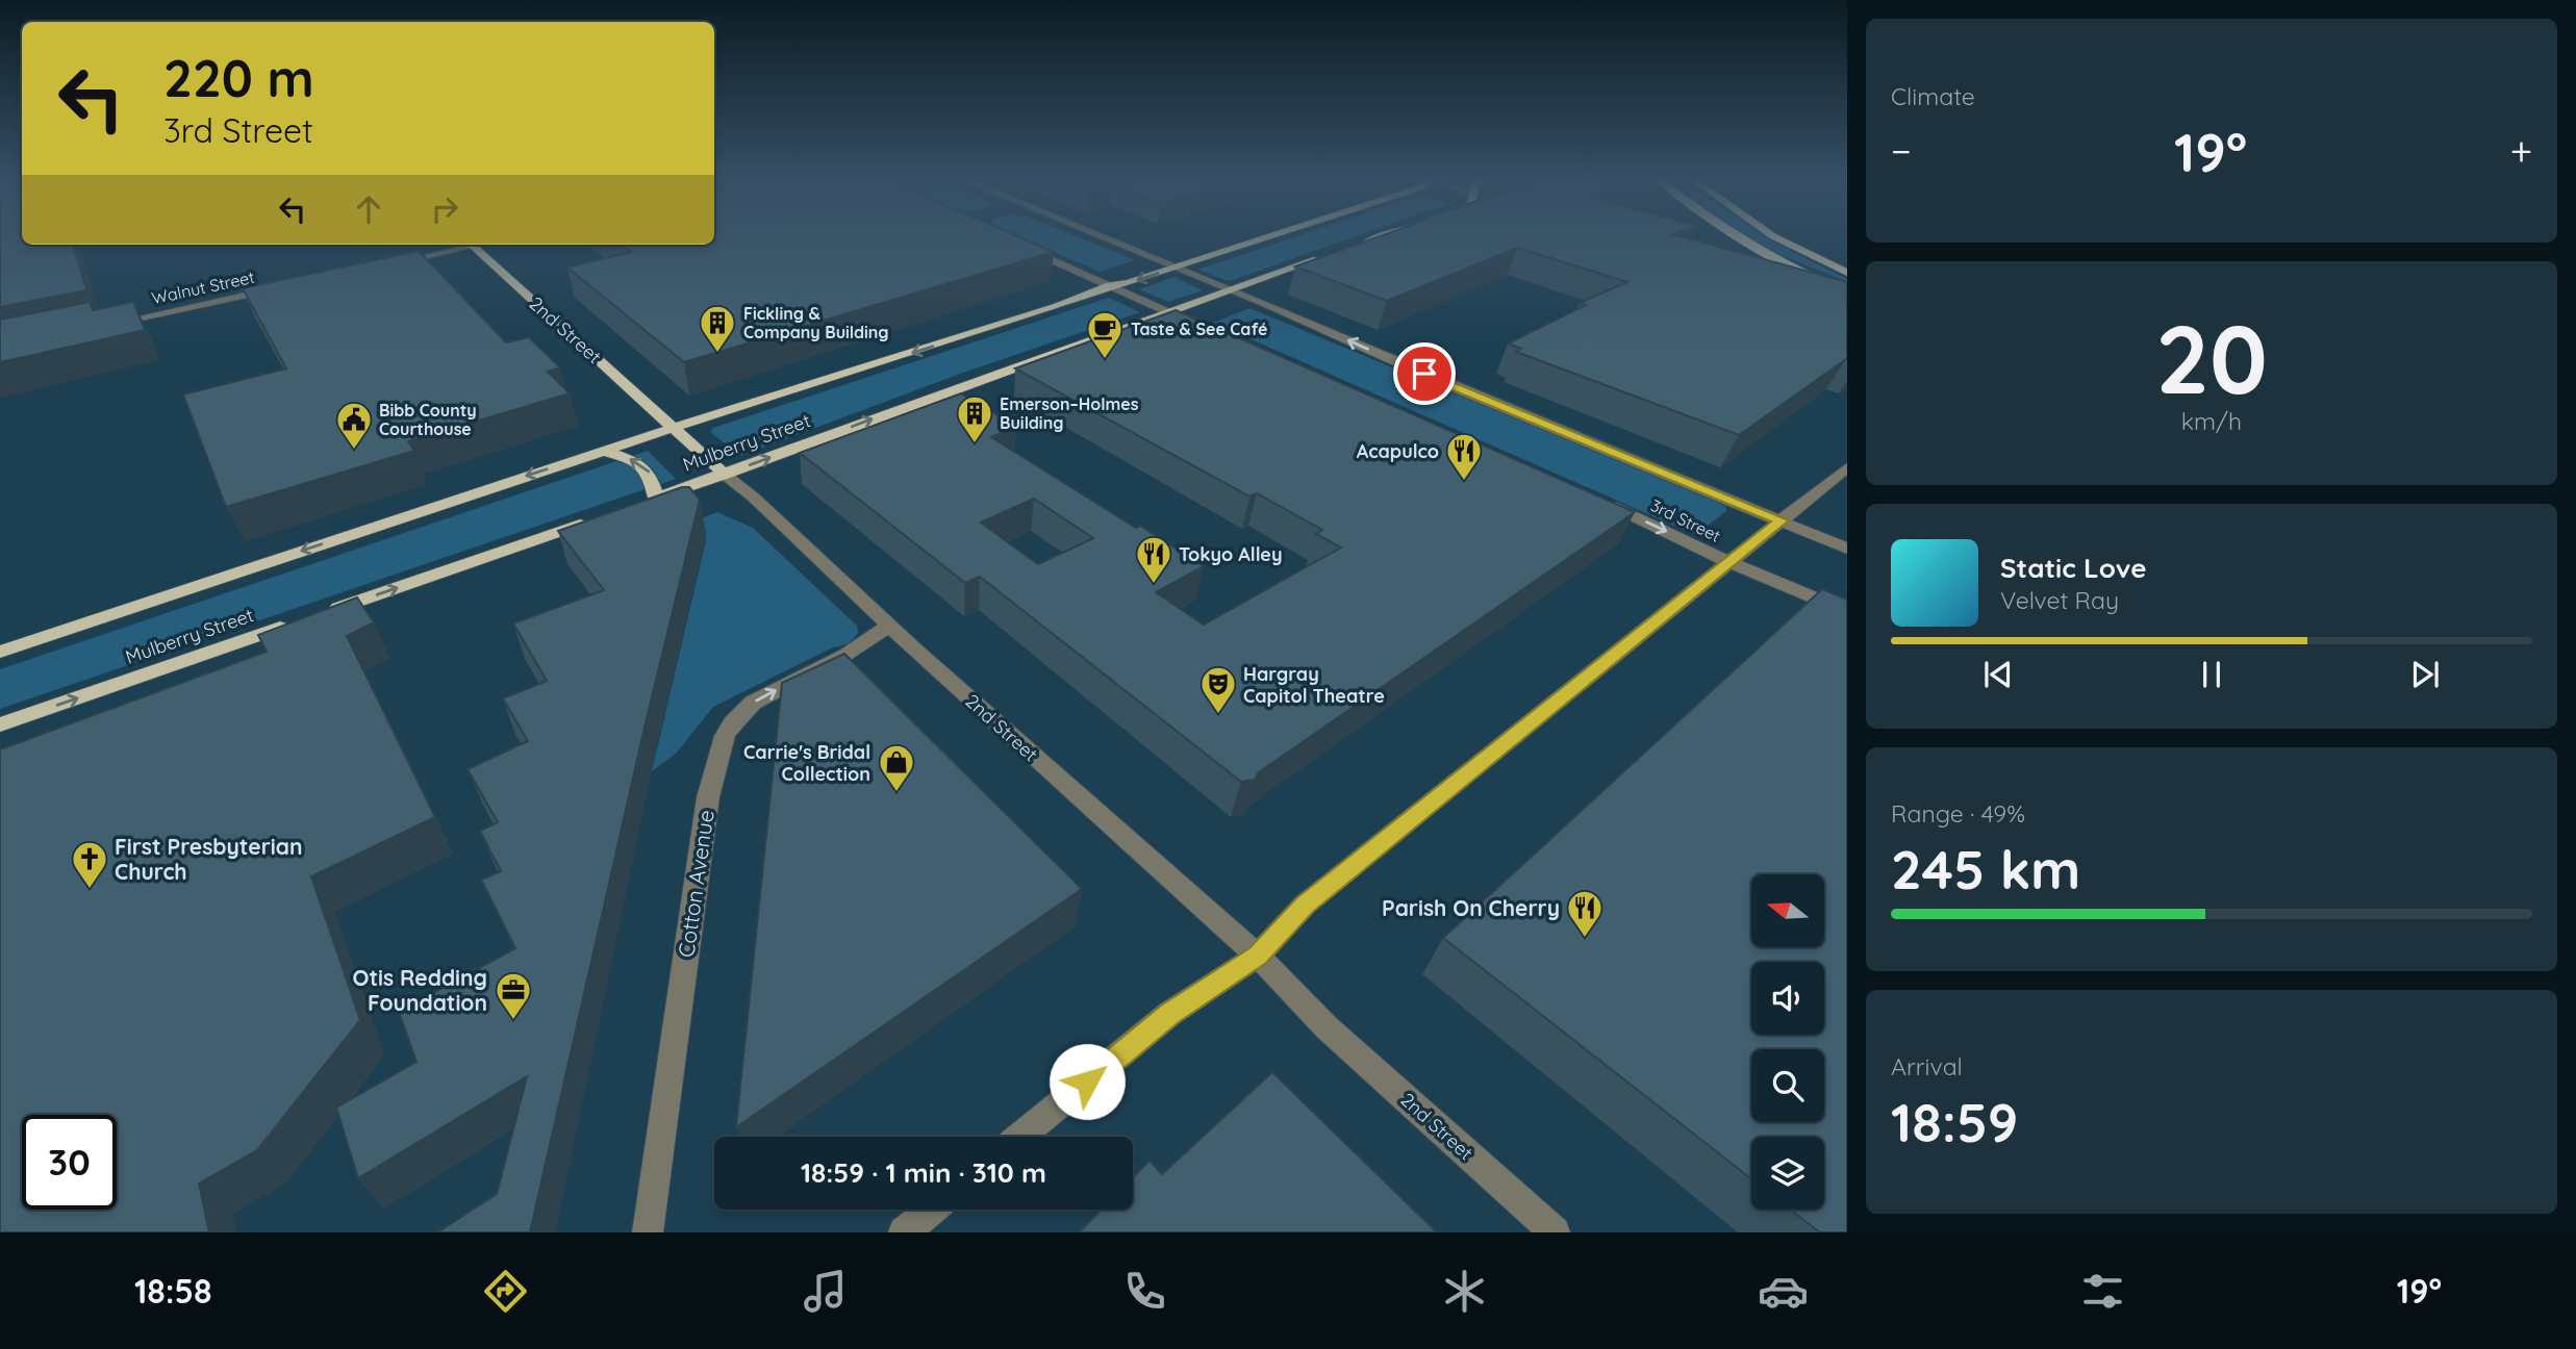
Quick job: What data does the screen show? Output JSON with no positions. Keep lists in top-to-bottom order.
{
  "streets": {
    "main road": ["2nd Street", "Mulberry Street"],
    "street": ["Walnut Street", "3rd Street", "Cotton Avenue"]
  },
  "crossings": [
    ["2nd Street", "Mulberry Street"],
    ["2nd Street", "Cotton Avenue"],
    ["Mulberry Street", "3rd Street"]
  ],
  "one_way": ["Cotton Avenue"],
  "places": {
    "building": ["Fickling & Company Building", "Emerson–Holmes Building"],
    "cafe": ["Taste & See Café"],
    "public building": ["Bibb County Courthouse"],
    "restaurant": ["Acapulco", "Tokyo Alley", "Parish On Cherry"],
    "theatre": ["Hargray Capitol Theatre"],
    "shop": ["Carrie's Bridal Collection"],
    "church": ["First Presbyterian Church"],
    "office": ["Otis Redding Foundation"]
  },
  "north": "left",
  "page": {
    "tile": [
      "Climate",
      ["20", "km/h"],
      ["Range · 49%", "245 km"],
      ["Arrival", "18:59"]
    ],
    "turn": ["220 m", "3rd Street"],
    "heat": ["−", "19°", "+"],
    "song": ["Static Love", "Velvet Ray"],
    "limit": "30",
    "trip": "18:59 · 1 min · 310 m",
    "tabs": ["18:58", "19°"]
  }
}
